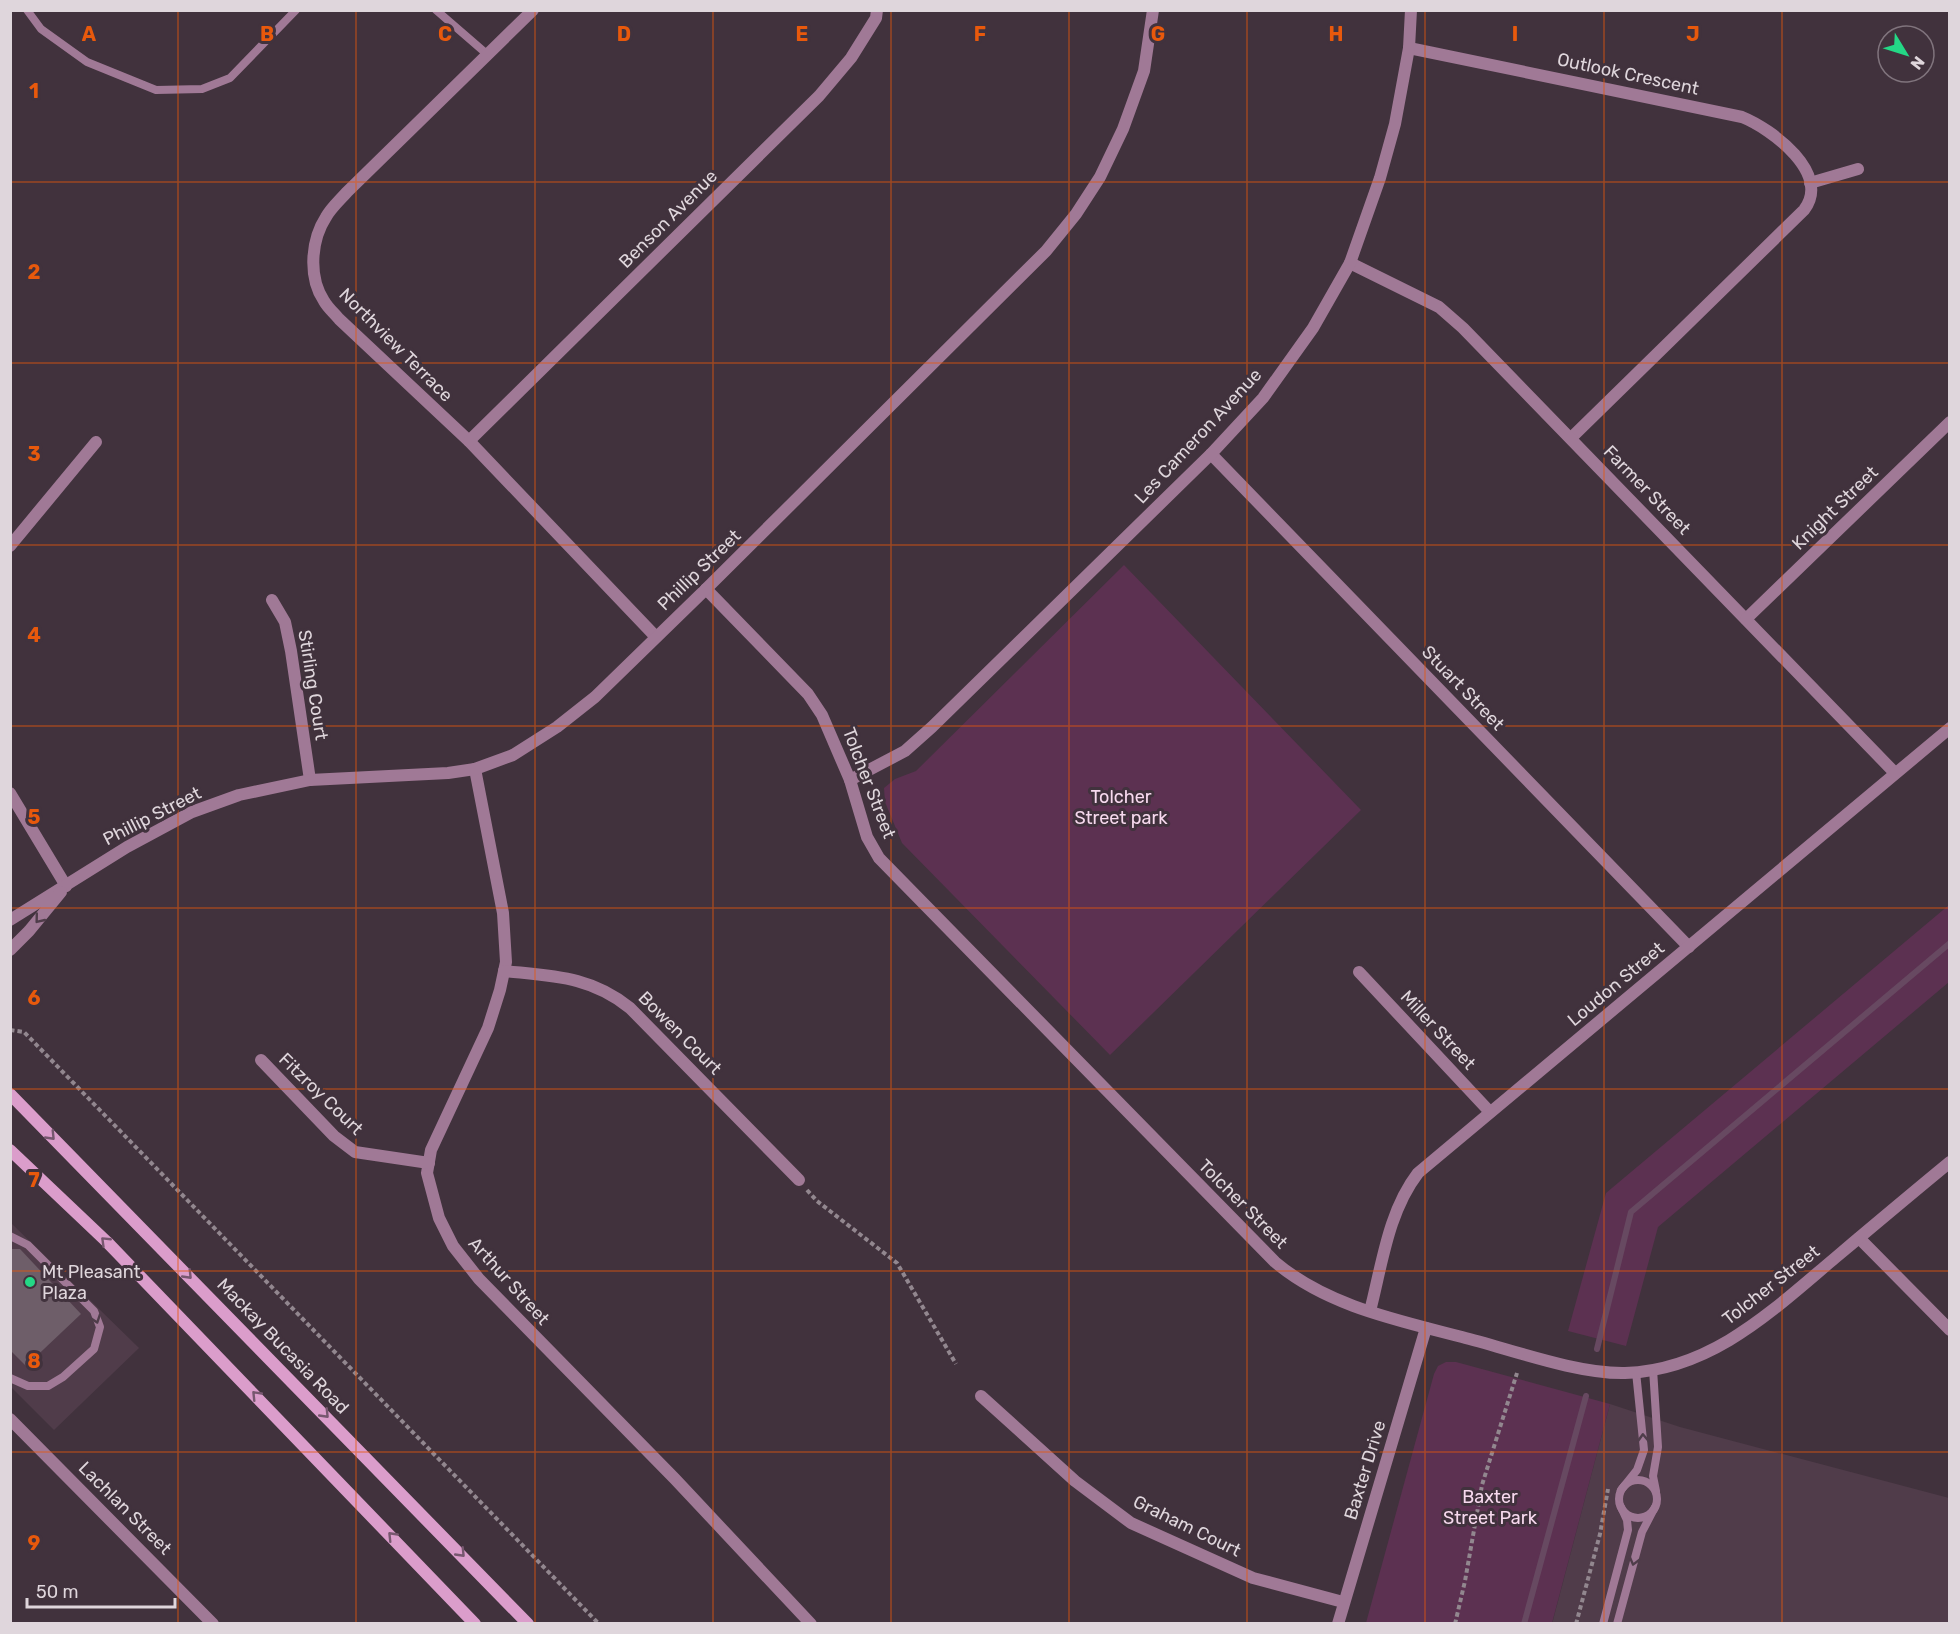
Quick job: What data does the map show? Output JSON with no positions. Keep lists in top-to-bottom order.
{
  "streets": {
    "main road": ["Mackay Bucasia Road"],
    "street": [
      "Outlook Crescent",
      "Benson Avenue",
      "Northview Terrace",
      "Les Cameron Avenue",
      "Farmer Street",
      "Knight Street",
      "Phillip Street",
      "Stirling Court",
      "Stuart Street",
      "Tolcher Street",
      "Loudon Street",
      "Miller Street",
      "Bowen Court",
      "Fitzroy Court",
      "Arthur Street",
      "Baxter Drive",
      "Lachlan Street",
      "Graham Court"
    ]
  },
  "crossings": [
    ["Outlook Crescent", "Les Cameron Avenue"],
    ["Benson Avenue", "Northview Terrace"],
    ["Northview Terrace", "Phillip Street"],
    ["Les Cameron Avenue", "Farmer Street"],
    ["Les Cameron Avenue", "Stuart Street"],
    ["Les Cameron Avenue", "Tolcher Street"],
    ["Farmer Street", "Knight Street"],
    ["Farmer Street", "Loudon Street"],
    ["Phillip Street", "Stirling Court"],
    ["Phillip Street", "Tolcher Street"],
    ["Phillip Street", "Arthur Street"],
    ["Stuart Street", "Loudon Street"],
    ["Tolcher Street", "Loudon Street"],
    ["Tolcher Street", "Baxter Drive"],
    ["Loudon Street", "Miller Street"],
    ["Bowen Court", "Arthur Street"],
    ["Fitzroy Court", "Arthur Street"],
    ["Baxter Drive", "Graham Court"]
  ],
  "parks": ["Tolcher Street park", "Baxter Street Park"],
  "places": ["Mt Pleasant Plaza"],
  "scale_bar": "50 m",
  "north": "bottom right",
  "grid": {
    "columns": [
      "A",
      "B",
      "C",
      "D",
      "E",
      "F",
      "G",
      "H",
      "I",
      "J"
    ],
    "rows": [
      "1",
      "2",
      "3",
      "4",
      "5",
      "6",
      "7",
      "8",
      "9"
    ]
  }
}
